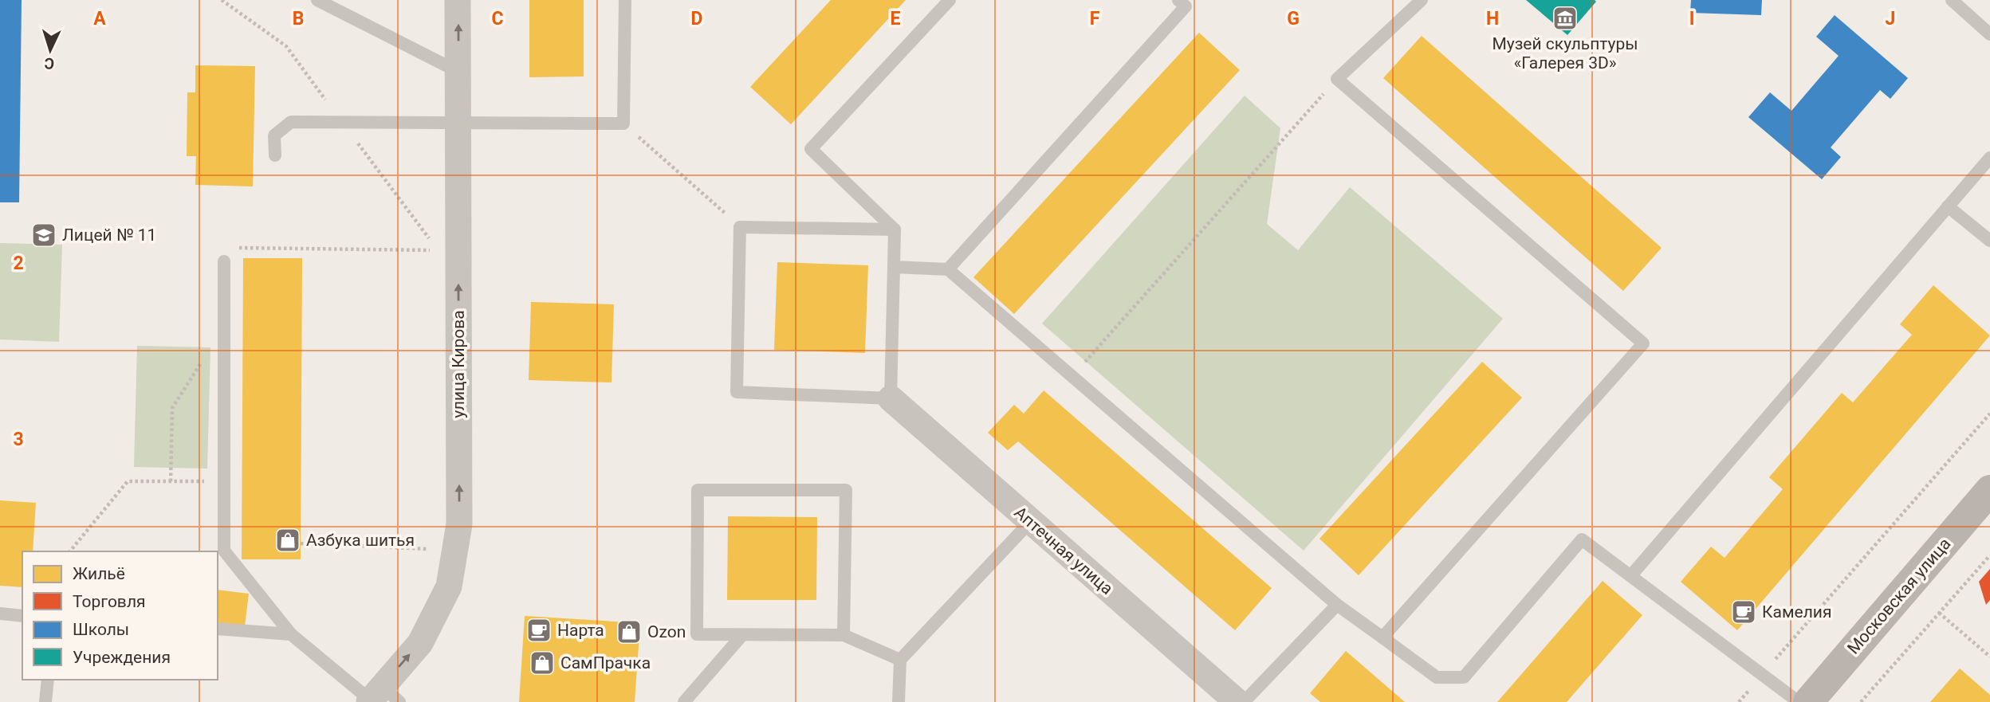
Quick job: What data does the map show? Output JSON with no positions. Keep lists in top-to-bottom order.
{
  "streets": {
    "street": ["улица Кирова", "Аптечная улица", "Московская улица"]
  },
  "one_way": ["улица Кирова"],
  "places": {
    "museum": ["Музей скульптуры «Галерея 3D»"],
    "school or university": ["Лицей № 11"],
    "shop": ["Азбука шитья", "Ozon", "СамПрачка"],
    "cafe": ["Камелия", "Нарта"]
  },
  "legend": [
    "Жильё",
    "Торговля",
    "Школы",
    "Учреждения"
  ],
  "north": "bottom",
  "grid": {
    "columns": [
      "A",
      "B",
      "C",
      "D",
      "E",
      "F",
      "G",
      "H",
      "I",
      "J"
    ],
    "rows": ["2", "3"]
  }
}
